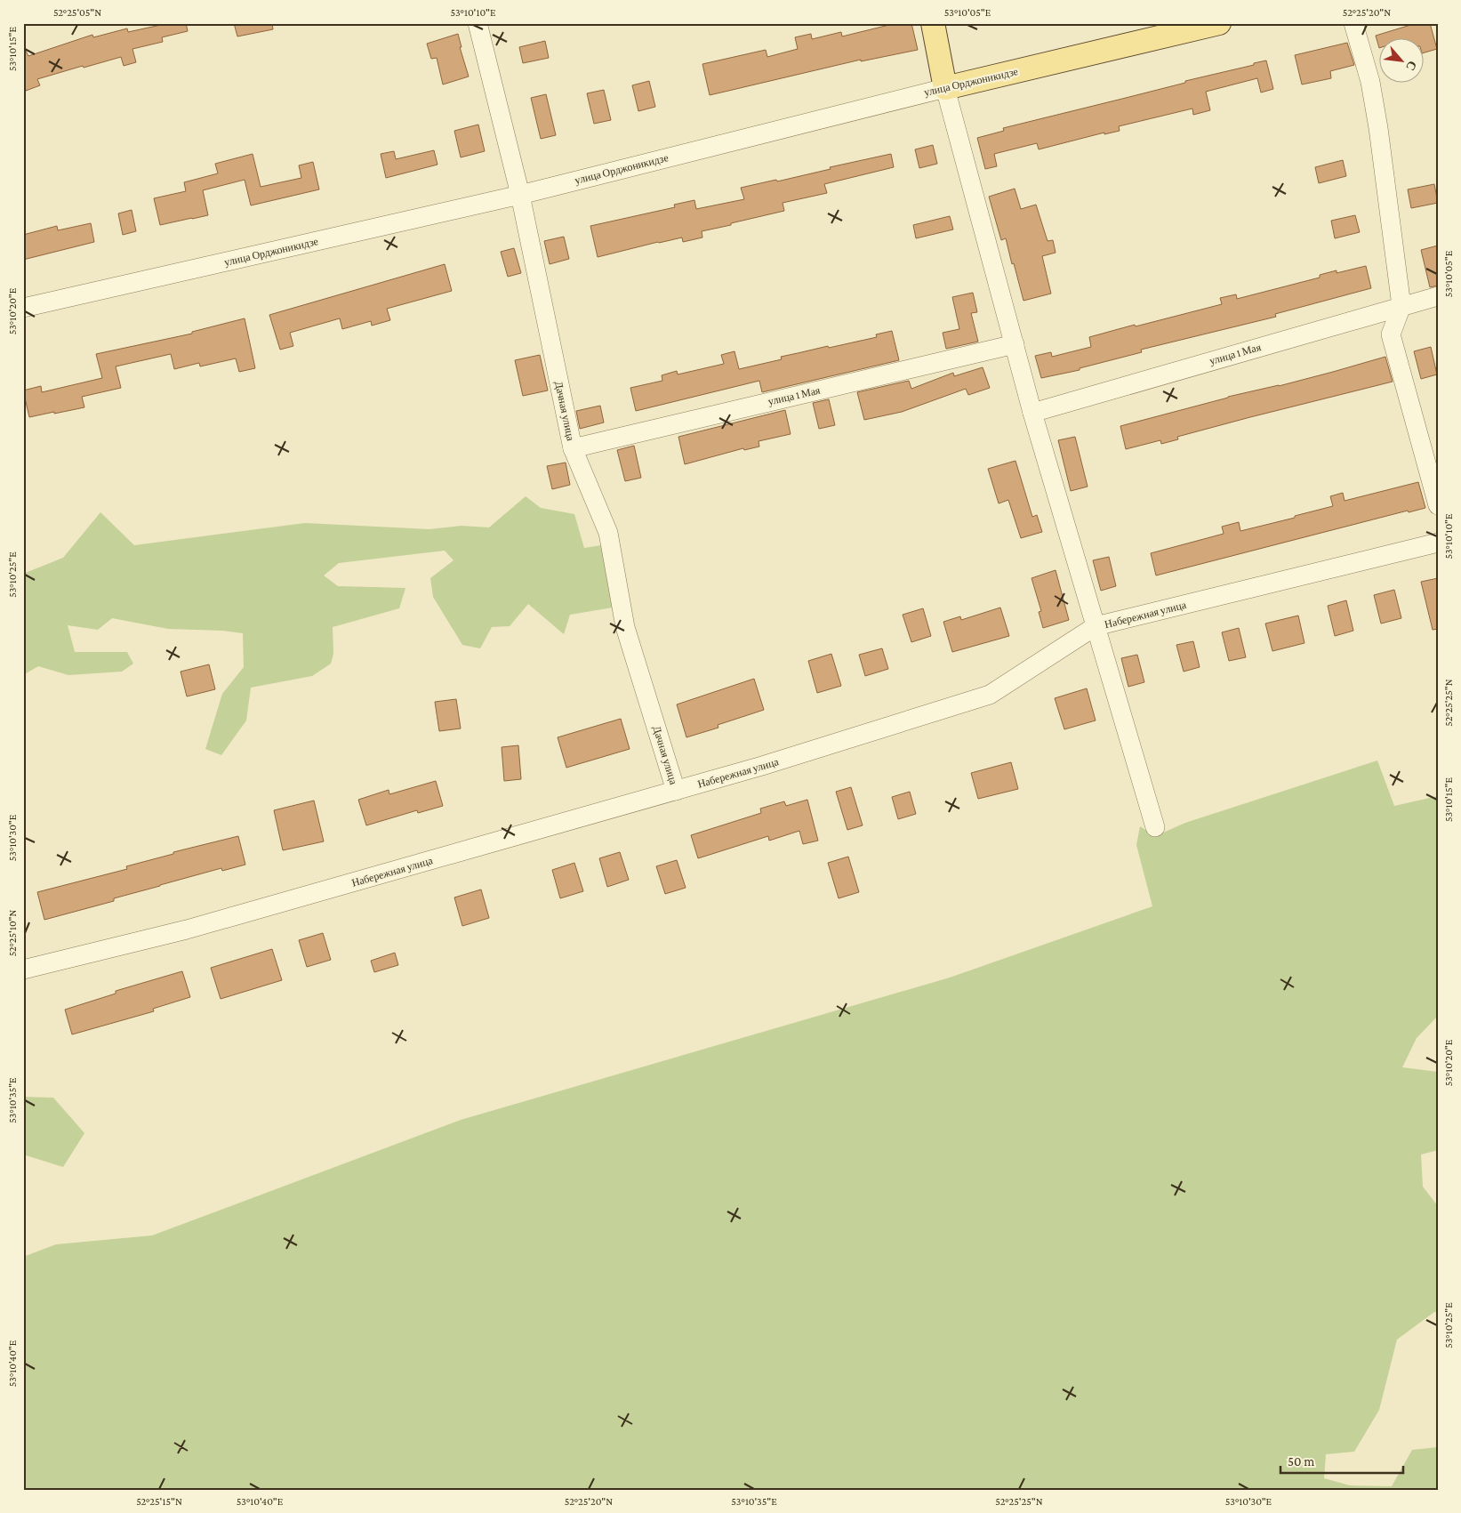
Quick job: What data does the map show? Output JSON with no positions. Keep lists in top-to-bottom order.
{
  "streets": {
    "main road": ["улица Орджоникидзе"],
    "street": ["улица 1 Мая", "Дачная улица", "Набережная улица"]
  },
  "crossings": [
    ["улица Орджоникидзе", "Дачная улица"],
    ["улица 1 Мая", "Дачная улица"],
    ["Дачная улица", "Набережная улица"]
  ],
  "scale_bar": "50 m",
  "north": "bottom right",
  "coordinates": [
    "52°25'05\"N",
    "53°10'10\"E",
    "53°10'05\"E",
    "52°25'20\"N",
    "53°10'15\"E",
    "53°10'20\"E",
    "53°10'25\"E",
    "52°25'25\"N",
    "53°10'30\"E",
    "52°25'10\"N",
    "53°10'35\"E",
    "53°10'40\"E",
    "52°25'15\"N"
  ]
}
